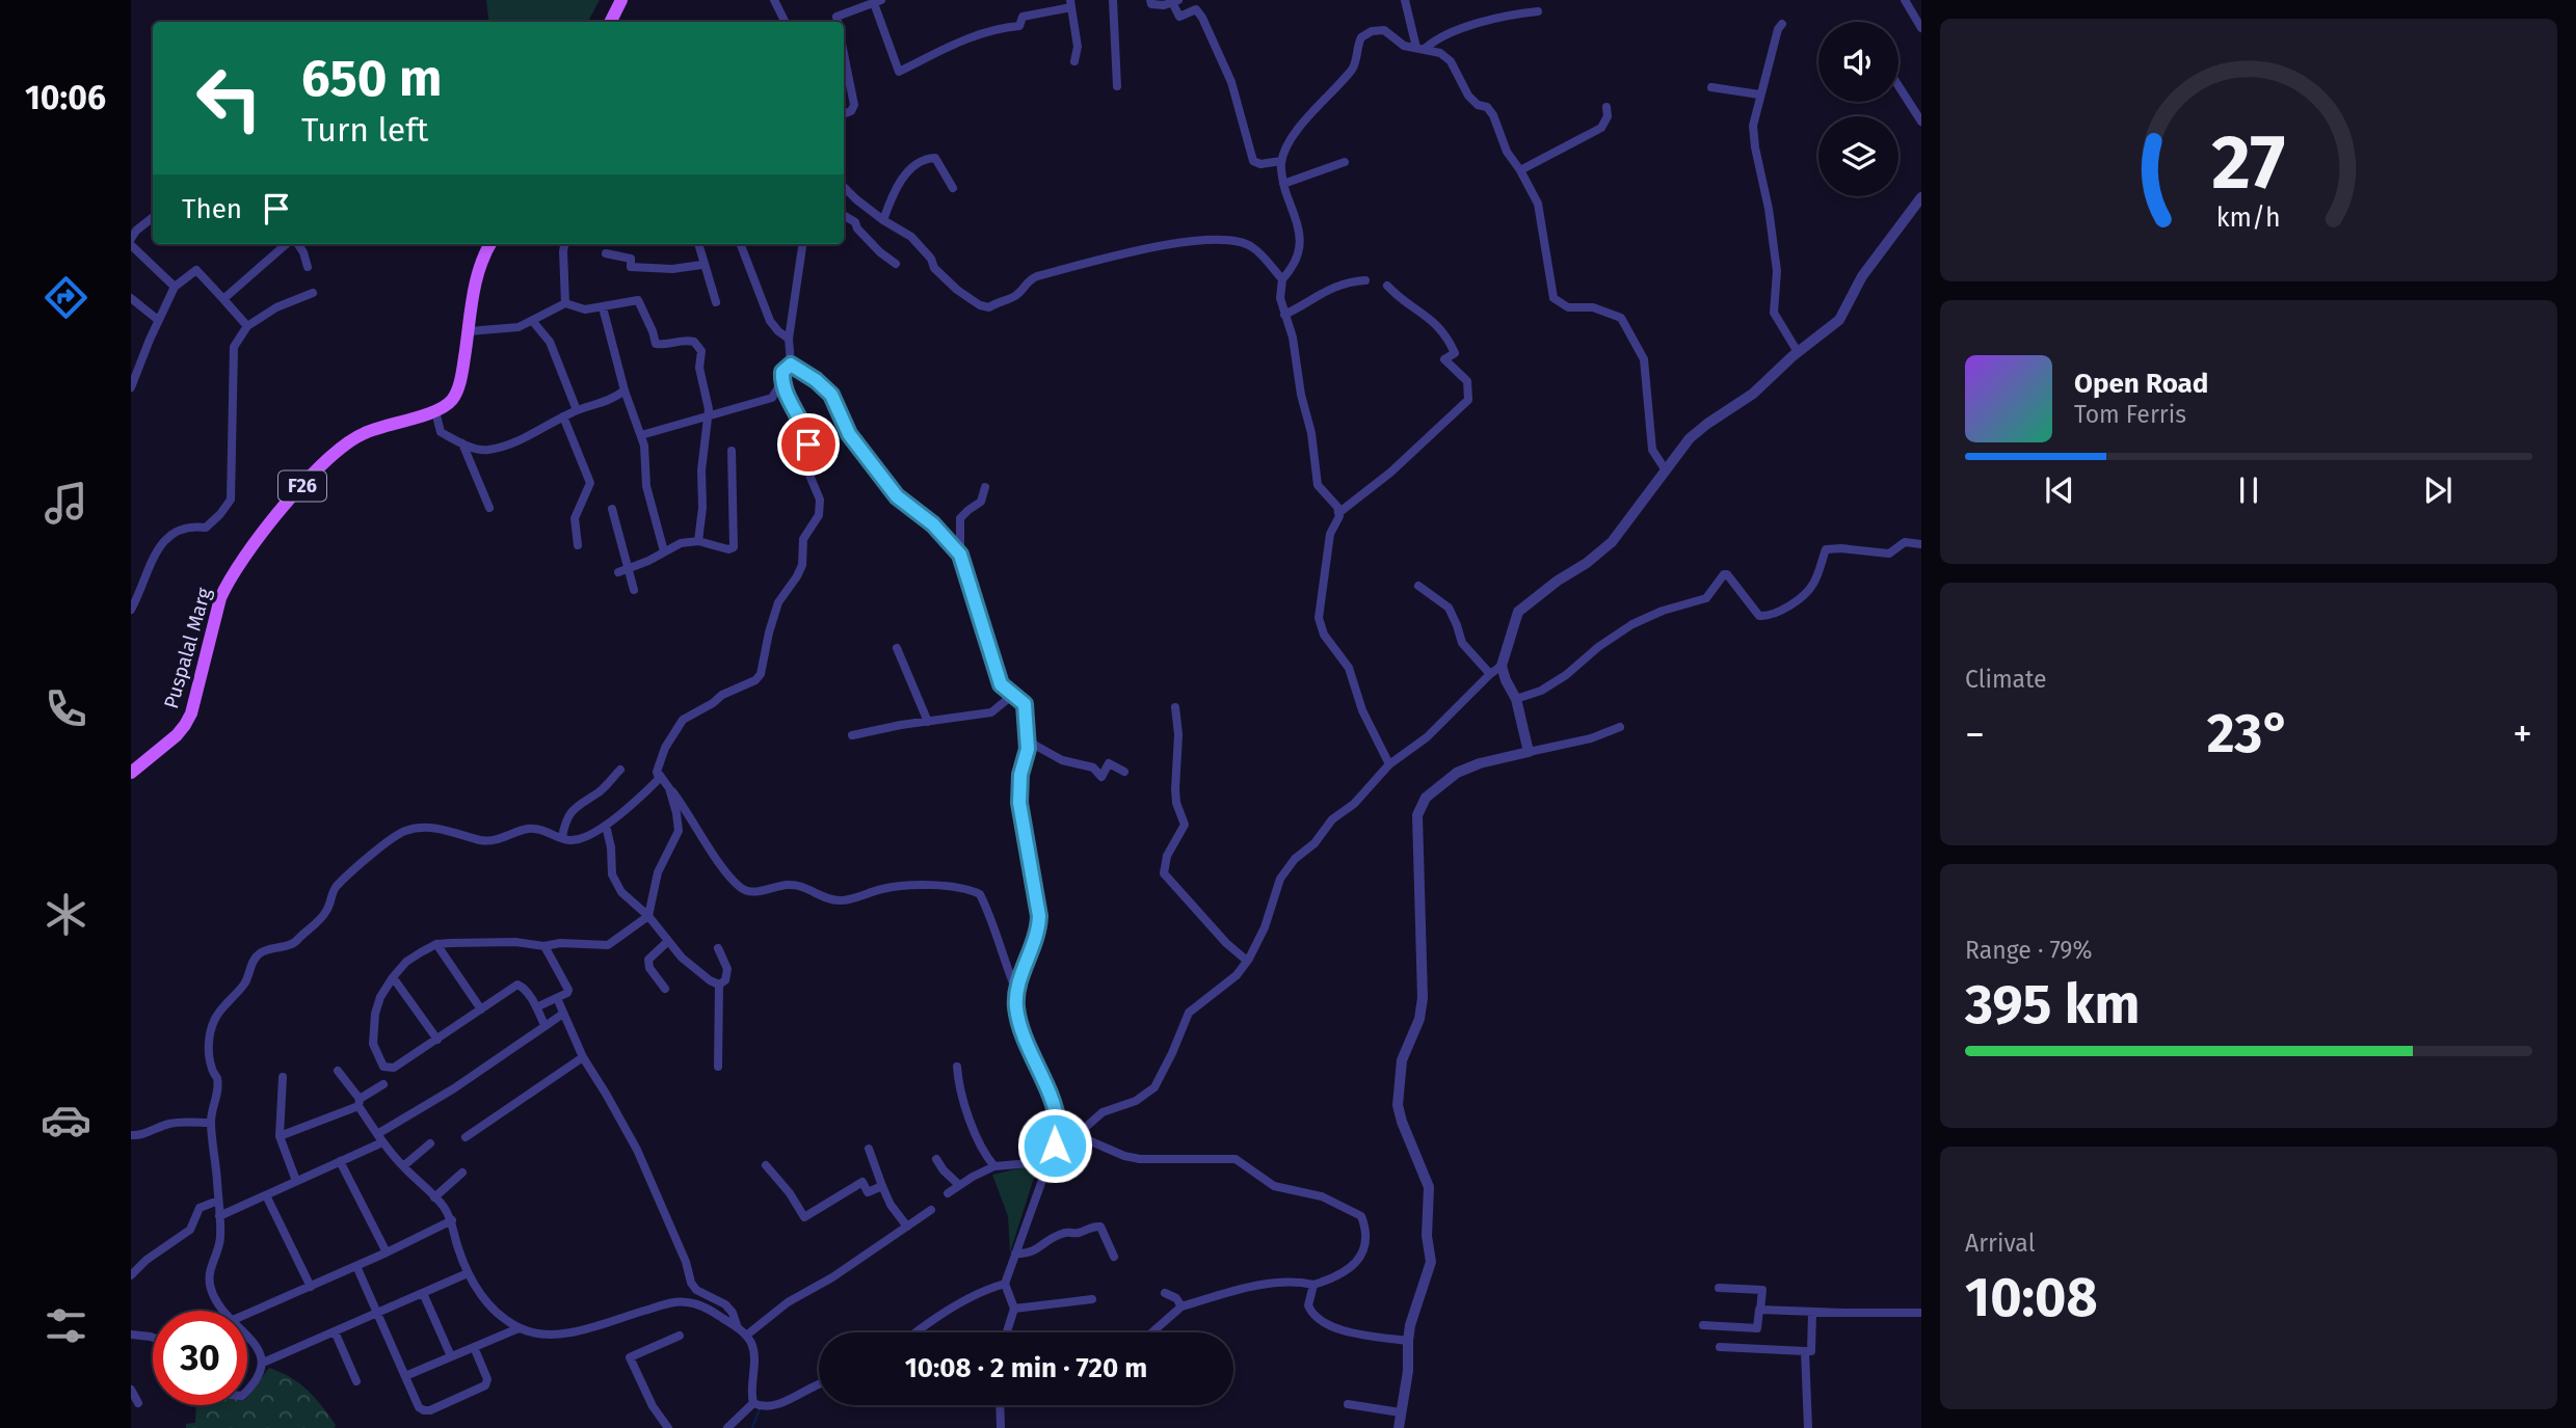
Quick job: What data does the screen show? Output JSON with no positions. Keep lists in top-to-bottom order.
{
  "streets": {
    "main road": ["F26", "Puspalal Marg"]
  },
  "page": {
    "tabs": "10:06",
    "turn": ["650 m", "Turn left"],
    "then": "Then",
    "song": ["Open Road", "Tom Ferris"],
    "tile": [
      "Climate",
      ["Range · 79%", "395 km"],
      ["Arrival", "10:08"]
    ],
    "heat": ["−", "23°", "+"],
    "limit": "30",
    "trip": "10:08 · 2 min · 720 m",
    "gauge": ["27", "km/h"]
  }
}
